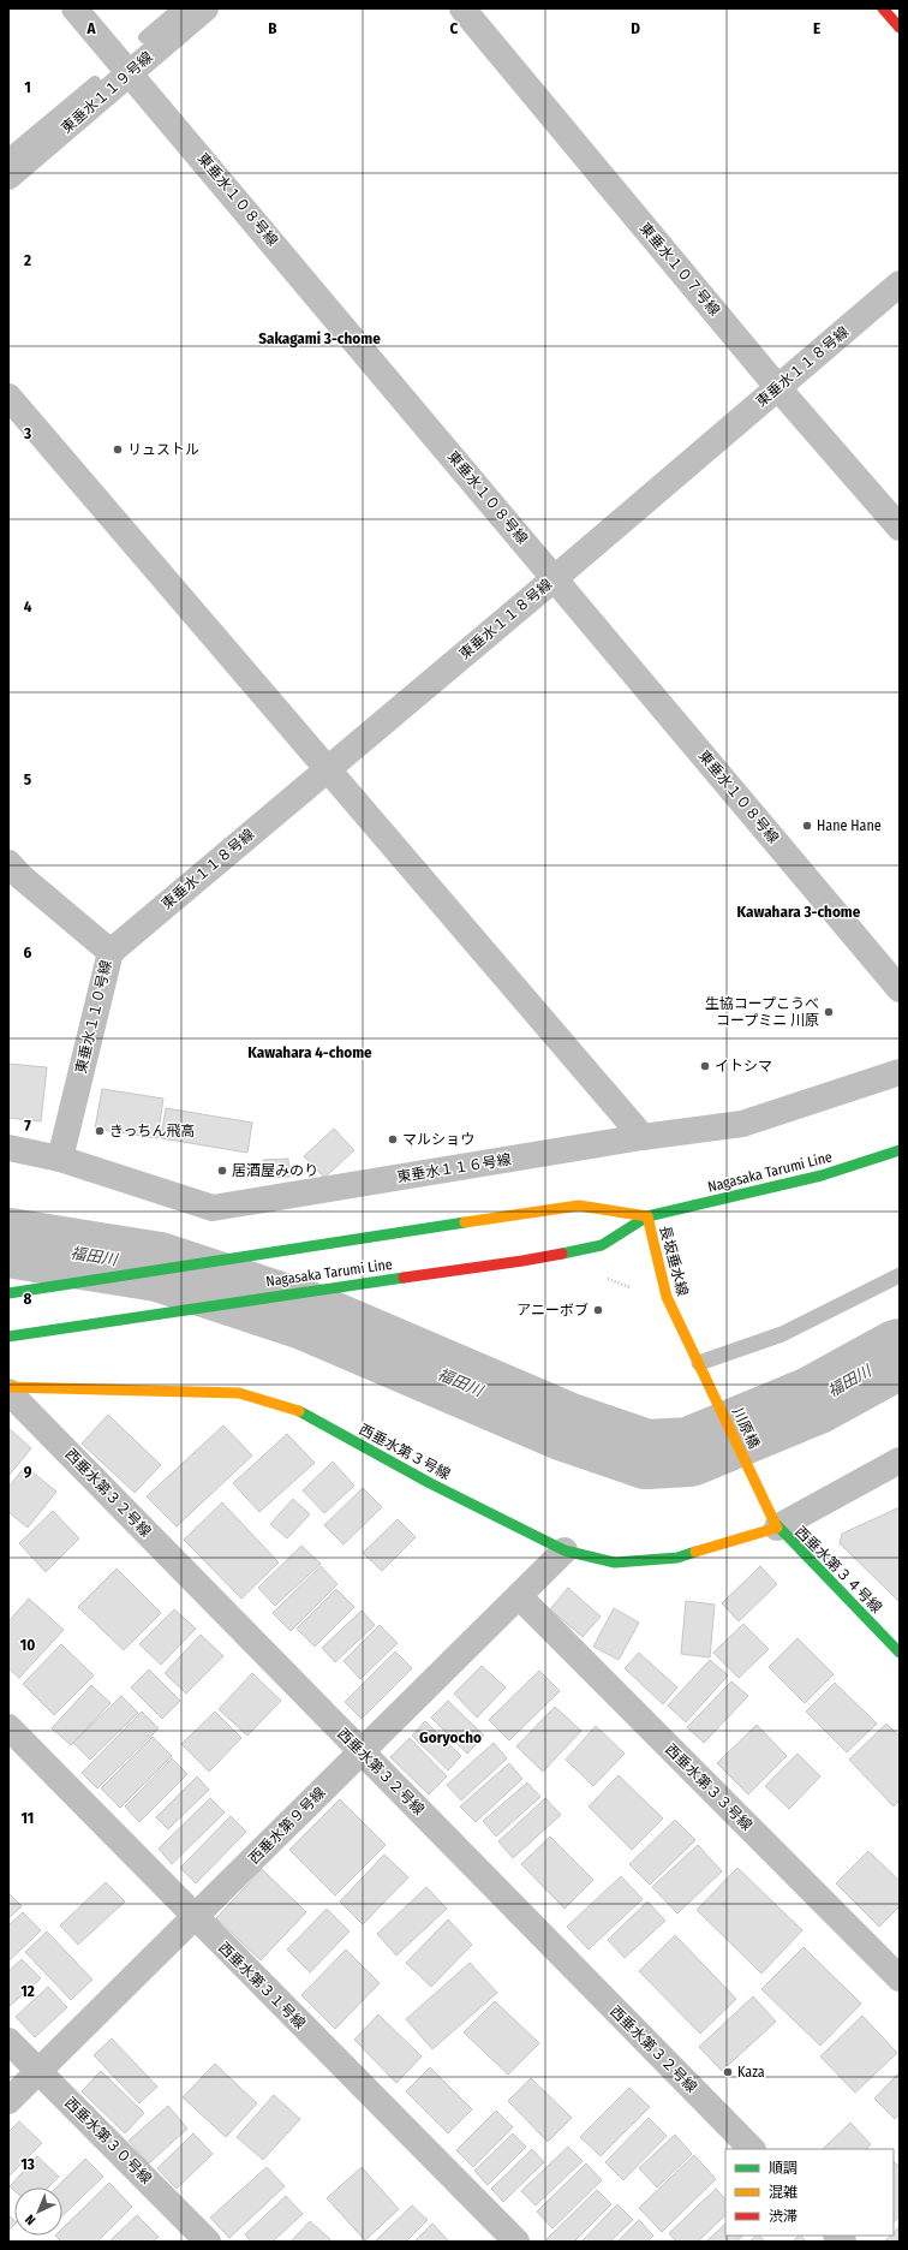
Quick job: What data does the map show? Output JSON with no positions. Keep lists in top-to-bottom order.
{
  "streets": {
    "main road": [
      "Nagasaka Tarumi Line",
      "長坂垂水線",
      "川原橋",
      "西垂水第３号線",
      "西垂水第３４号線"
    ],
    "street": [
      "東垂水１１９号線",
      "東垂水１０８号線",
      "東垂水１０７号線",
      "東垂水１１８号線",
      "東垂水１１０号線",
      "東垂水１１６号線",
      "西垂水第３２号線",
      "西垂水第３３号線",
      "西垂水第９号線",
      "西垂水第３１号線",
      "西垂水第３０号線"
    ]
  },
  "crossings": [
    ["東垂水１１９号線", "東垂水１０８号線"],
    ["東垂水１０８号線", "東垂水１１８号線"],
    ["東垂水１０７号線", "東垂水１１８号線"],
    ["東垂水１１８号線", "東垂水１１０号線"],
    ["東垂水１１０号線", "東垂水１１６号線"],
    ["Nagasaka Tarumi Line", "長坂垂水線"],
    ["長坂垂水線", "川原橋"],
    ["川原橋", "西垂水第３号線"],
    ["川原橋", "西垂水第３４号線"],
    ["西垂水第３号線", "西垂水第３４号線"],
    ["西垂水第３号線", "西垂水第９号線"],
    ["西垂水第３２号線", "西垂水第９号線"],
    ["西垂水第３３号線", "西垂水第９号線"],
    ["西垂水第９号線", "西垂水第３１号線"],
    ["西垂水第９号線", "西垂水第３０号線"]
  ],
  "districts": [
    "Sakagami 3-chome",
    "Kawahara 3-chome",
    "Kawahara 4-chome",
    "Goryocho"
  ],
  "water": ["福田川"],
  "places": [
    "リュストル",
    "Hane Hane",
    "生協コープこうべ コープミニ 川原",
    "イトシマ",
    "きっちん飛高",
    "マルショウ",
    "居酒屋みのり",
    "アニーボブ",
    "Kaza"
  ],
  "legend": ["順調", "混雑", "渋滞"],
  "north": "bottom left",
  "grid": {
    "columns": [
      "A",
      "B",
      "C",
      "D",
      "E"
    ],
    "rows": [
      "1",
      "2",
      "3",
      "4",
      "5",
      "6",
      "7",
      "8",
      "9",
      "10",
      "11",
      "12",
      "13"
    ]
  }
}
